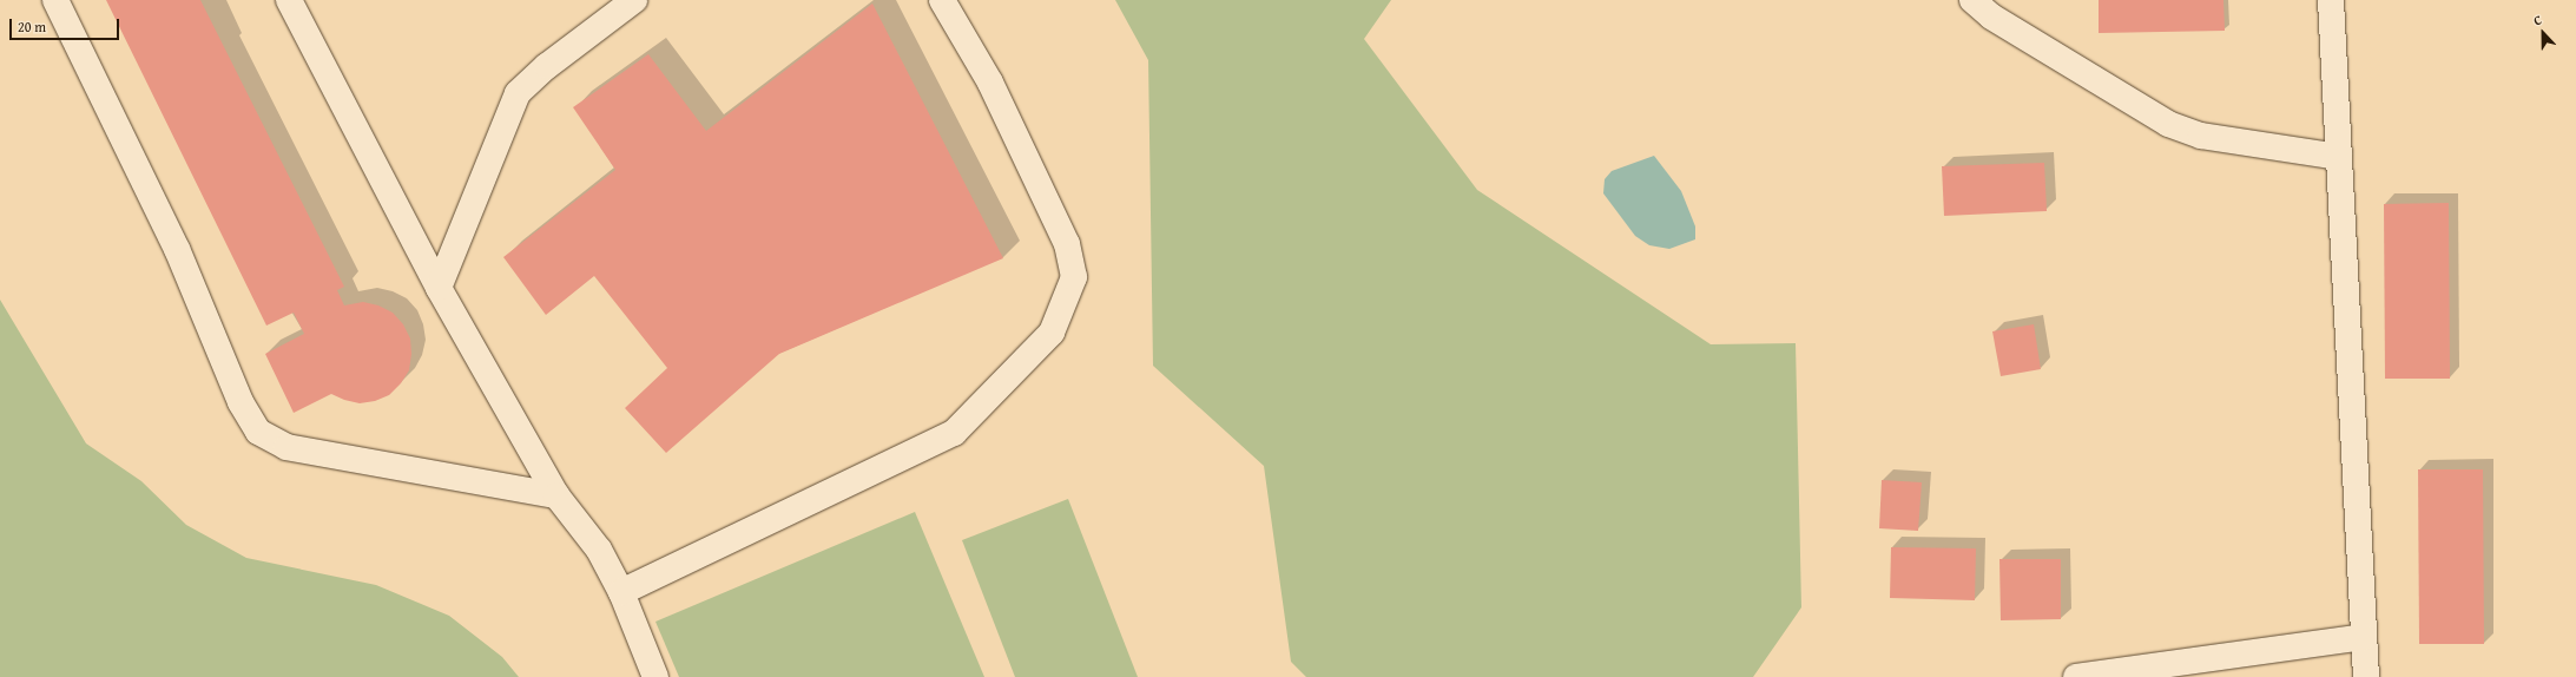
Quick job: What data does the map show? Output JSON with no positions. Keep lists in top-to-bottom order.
{
  "scale_bar": "20 m",
  "north": "top"
}
